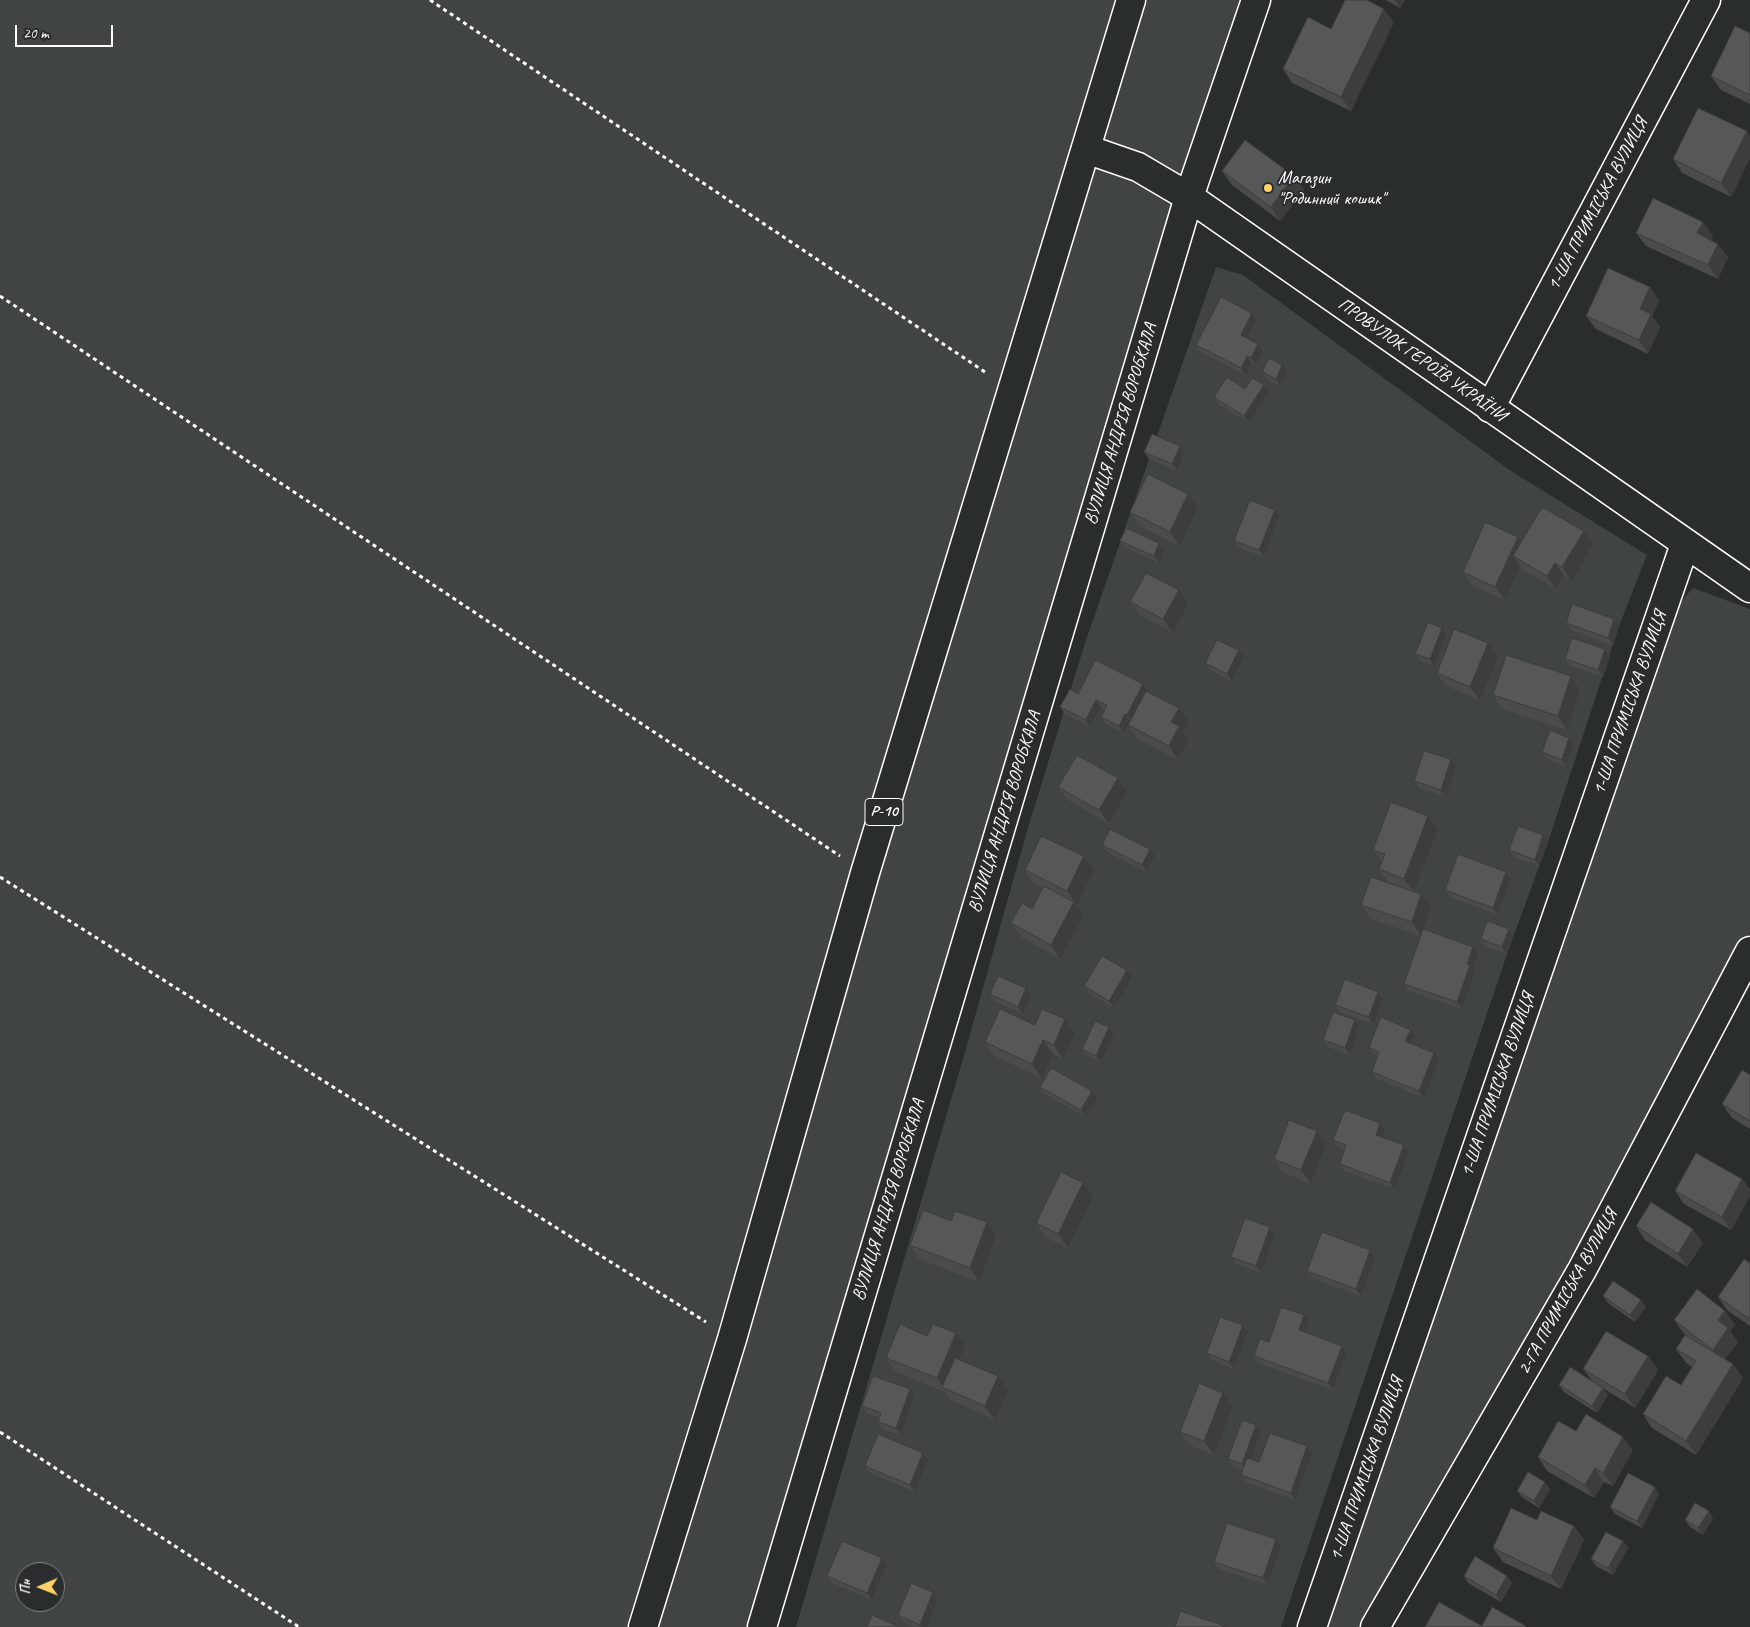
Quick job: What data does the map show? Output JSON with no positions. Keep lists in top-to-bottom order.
{
  "streets": {
    "street": [
      "1-ША ПРИМІСЬКА ВУЛИЦЯ",
      "ПРОВУЛОК ГЕРОЇВ УКРАЇНИ",
      "ВУЛИЦЯ АНДРІЯ ВОРОБКАЛА",
      "Р-10",
      "2-ГА ПРИМІСЬКА ВУЛИЦЯ"
    ]
  },
  "crossings": [
    ["1-ША ПРИМІСЬКА ВУЛИЦЯ", "ПРОВУЛОК ГЕРОЇВ УКРАЇНИ"],
    ["ПРОВУЛОК ГЕРОЇВ УКРАЇНИ", "ВУЛИЦЯ АНДРІЯ ВОРОБКАЛА"],
    ["ПРОВУЛОК ГЕРОЇВ УКРАЇНИ", "Р-10"]
  ],
  "places": ["Магазин \"Родинний кошик\""],
  "scale_bar": "20 m",
  "north": "left"
}
